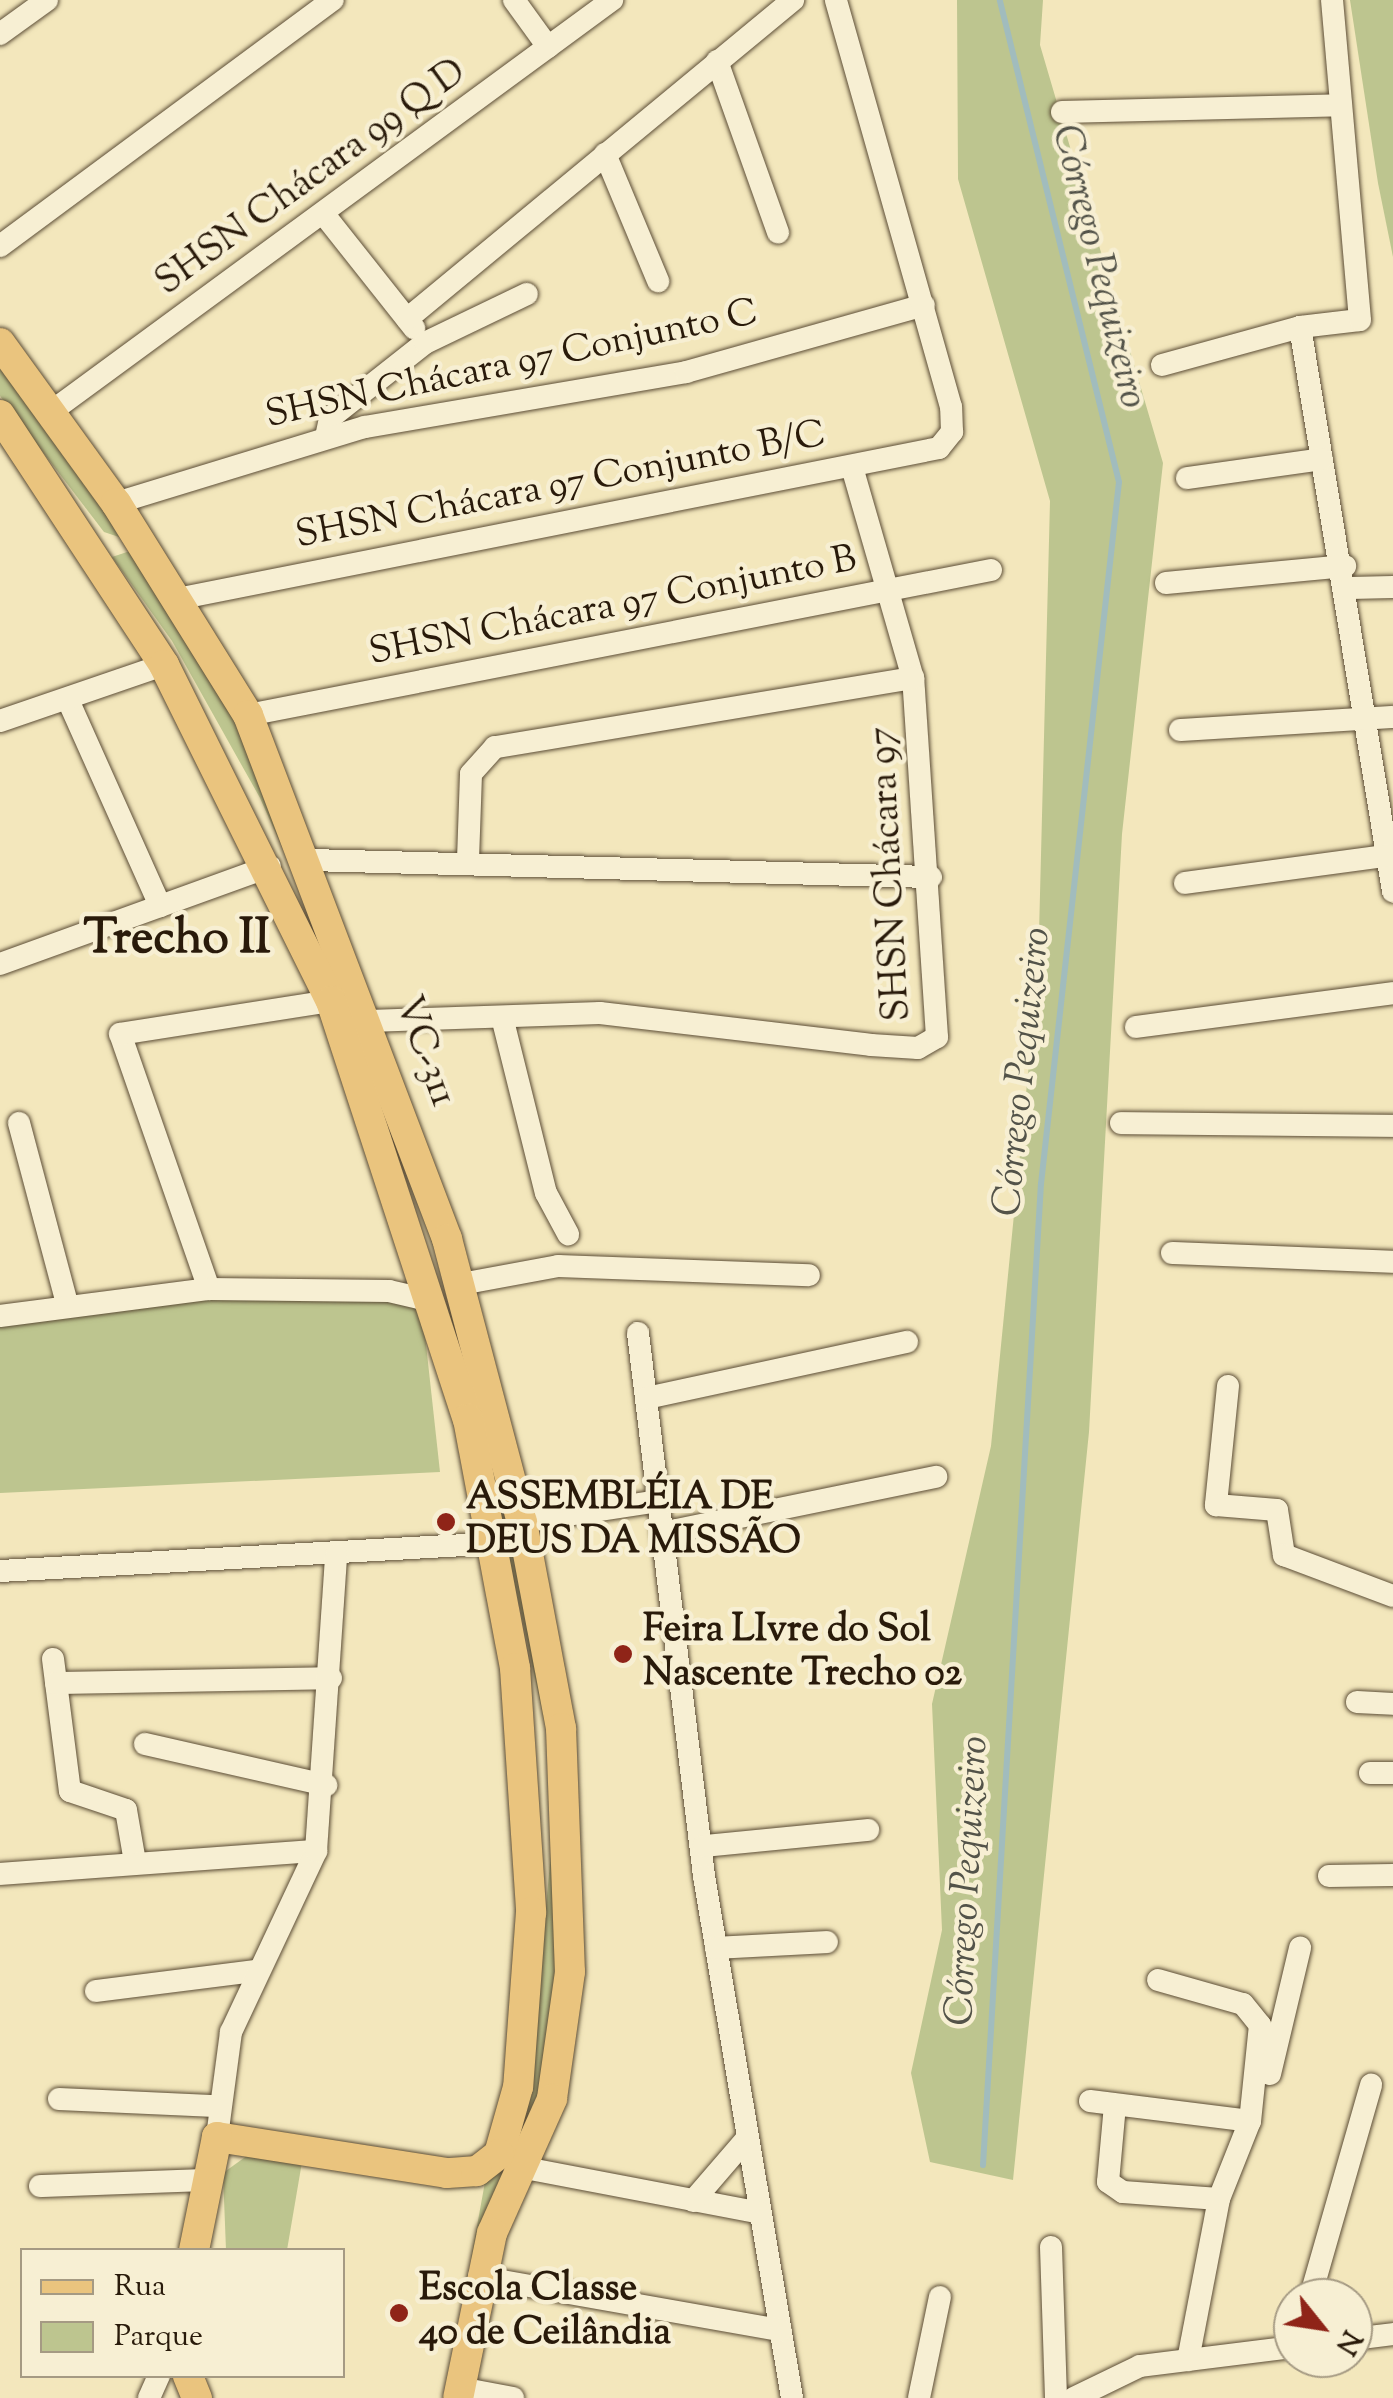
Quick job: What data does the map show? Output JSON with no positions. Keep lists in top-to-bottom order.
{
  "streets": {
    "main road": ["VC-311"],
    "street": [
      "SHSN Chácara 99 Q D",
      "SHSN Chácara 97 Conjunto C",
      "SHSN Chácara 97 Conjunto B/C",
      "SHSN Chácara 97 Conjunto B",
      "SHSN Chácara 97"
    ]
  },
  "crossings": [
    ["SHSN Chácara 99 Q D", "VC-311"],
    ["SHSN Chácara 97 Conjunto C", "SHSN Chácara 97 Conjunto B/C"],
    ["SHSN Chácara 97 Conjunto C", "VC-311"],
    ["SHSN Chácara 97 Conjunto B/C", "VC-311"],
    ["SHSN Chácara 97 Conjunto B", "VC-311"],
    ["SHSN Chácara 97", "VC-311"]
  ],
  "districts": ["Trecho II"],
  "water": ["Córrego Pequizeiro"],
  "places": ["ASSEMBLÉIA DE DEUS DA MISSÃO", "Feira LIvre do Sol Nascente Trecho 02", "Escola Classe 40 de Ceilândia"],
  "legend": ["Rua", "Parque"],
  "north": "bottom right"
}
